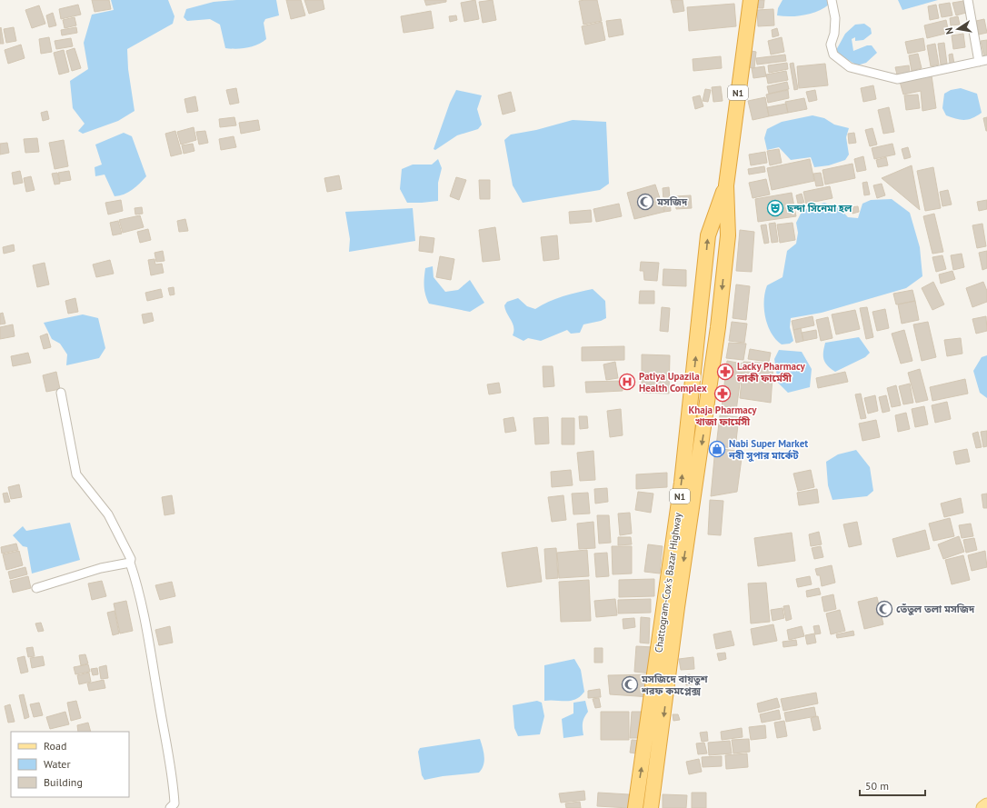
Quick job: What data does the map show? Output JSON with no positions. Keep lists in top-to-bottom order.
{
  "streets": {
    "highway": ["N1", "Chattogram-Cox's Bazar Highway"]
  },
  "places": {
    "mosque": ["মসজিদ", "তেঁতুল তলা মসজিদ", "মসজিদে বায়তুশ শরফ কমপ্লেক্স"],
    "theatre": ["ছন্দা সিনেমা হল"],
    "pharmacy": ["Lacky Pharmacy লাকী ফার্মেসী", "Khaja Pharmacy খাজা ফার্মেসী"],
    "hospital": ["Patiya Upazila Health Complex"],
    "shop": ["Nabi Super Market নবী সুপার মার্কেট"]
  },
  "legend": ["Road", "Water", "Building"],
  "scale_bar": "50 m",
  "north": "left"
}
